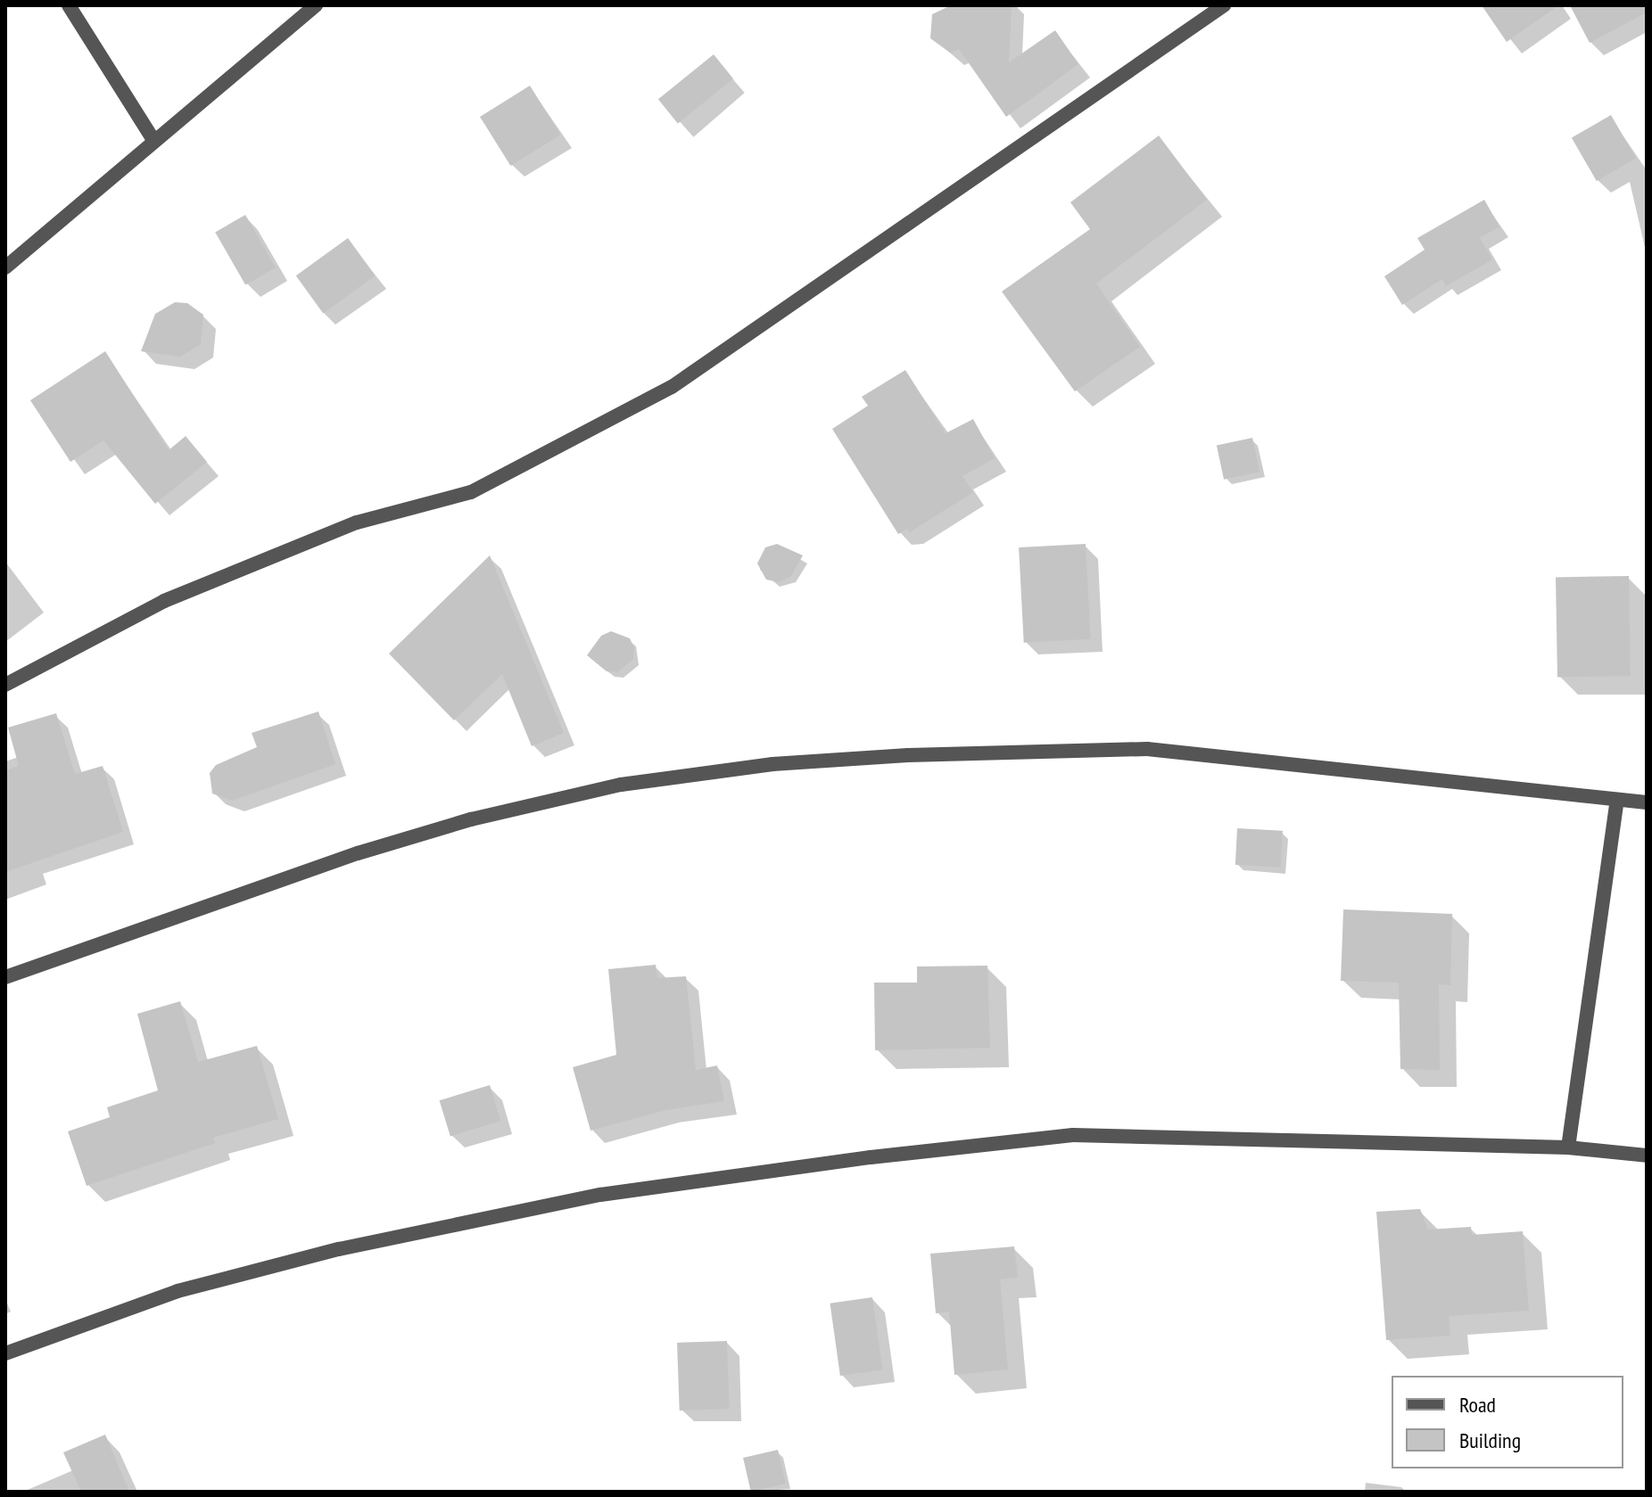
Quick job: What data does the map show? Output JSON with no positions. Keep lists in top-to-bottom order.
{
  "legend": ["Road", "Building"]
}
